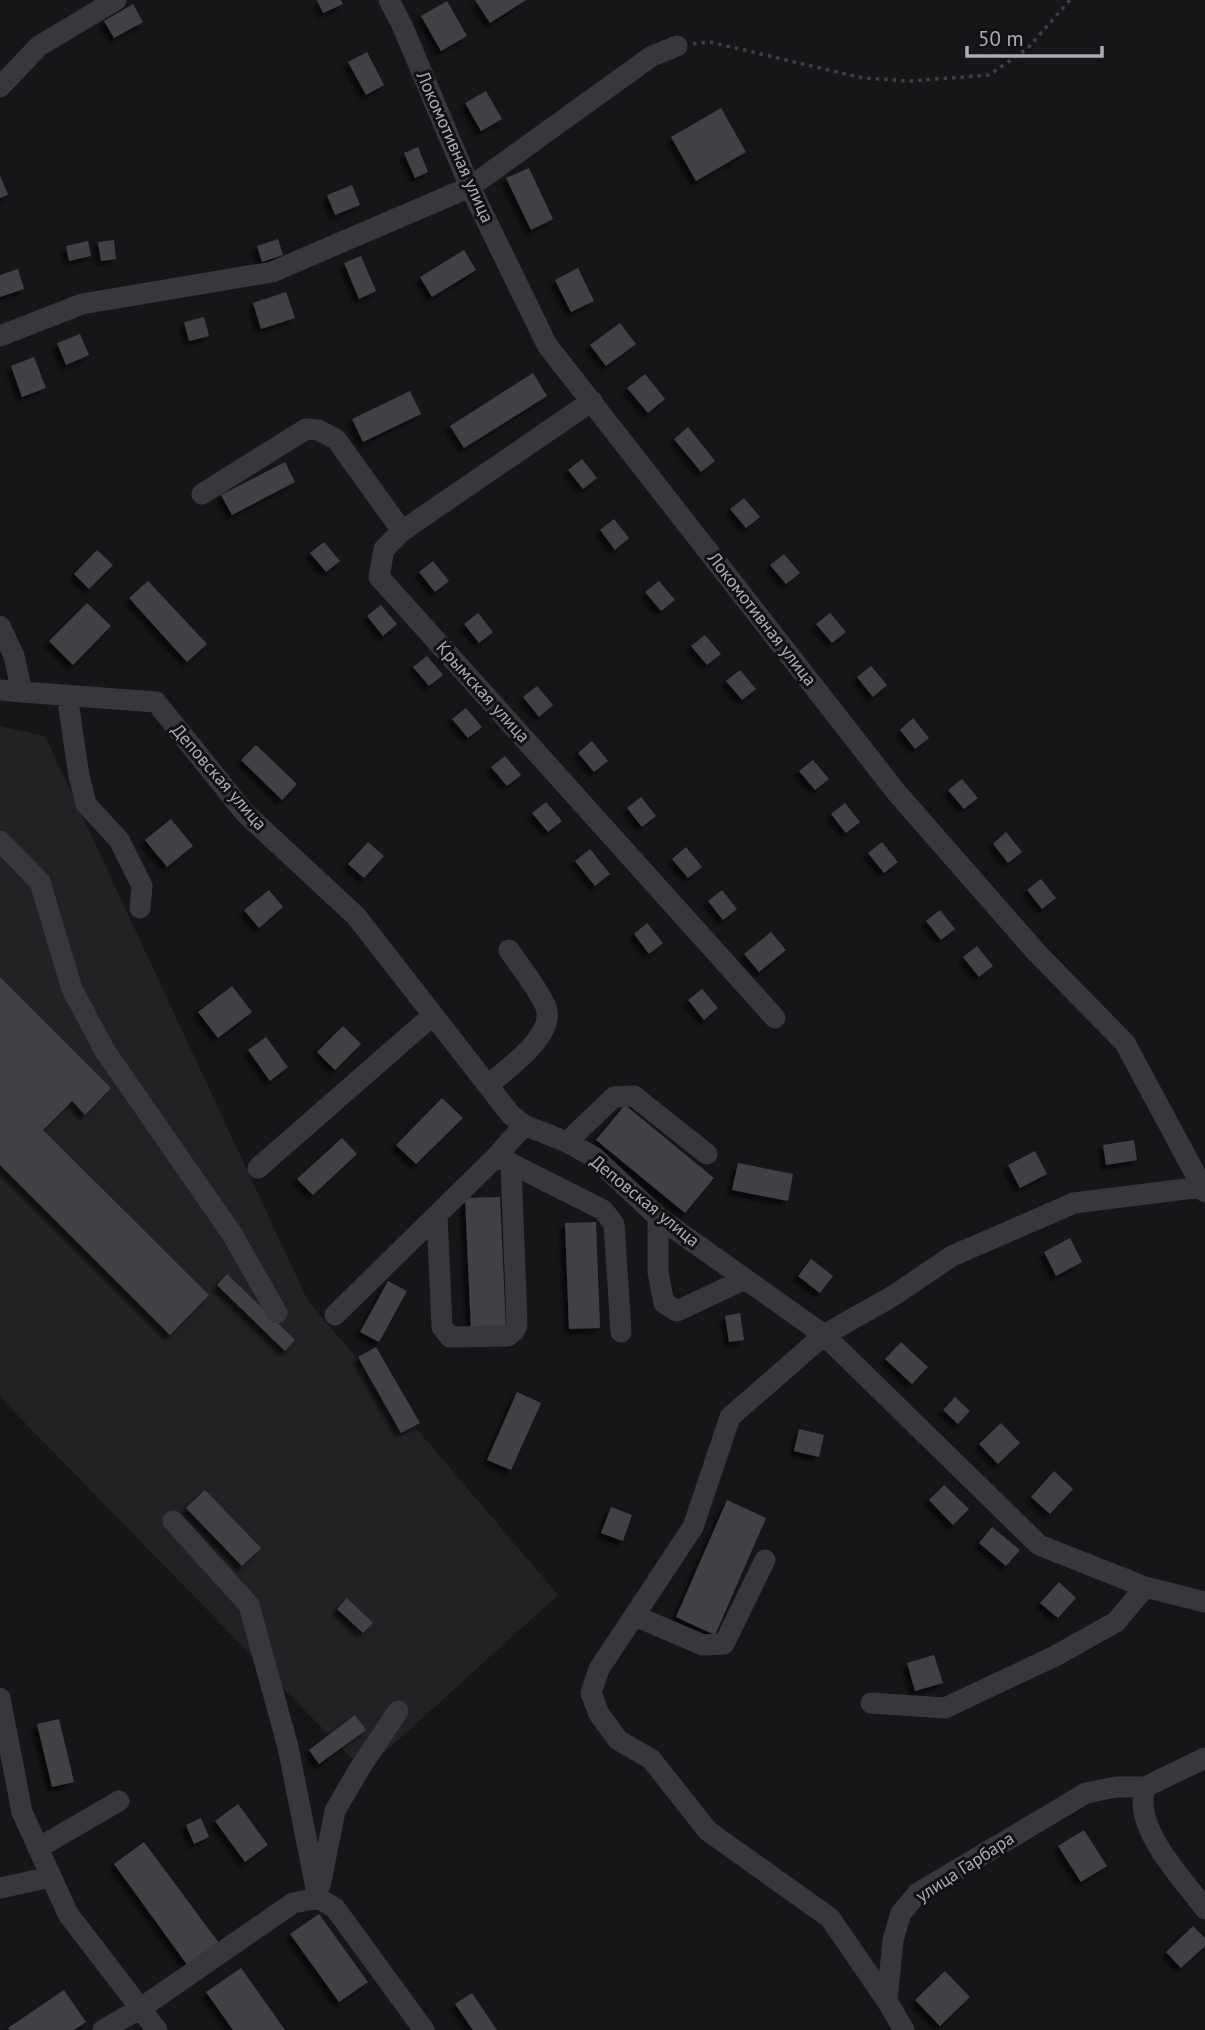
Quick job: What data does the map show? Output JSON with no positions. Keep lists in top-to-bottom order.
{
  "streets": {
    "street": [
      "Локомотивная улица",
      "Крымская улица",
      "Деповская улица",
      "улица Гарбара"
    ]
  },
  "crossings": [
    ["Локомотивная улица", "Крымская улица"]
  ],
  "scale_bar": "50 m"
}
